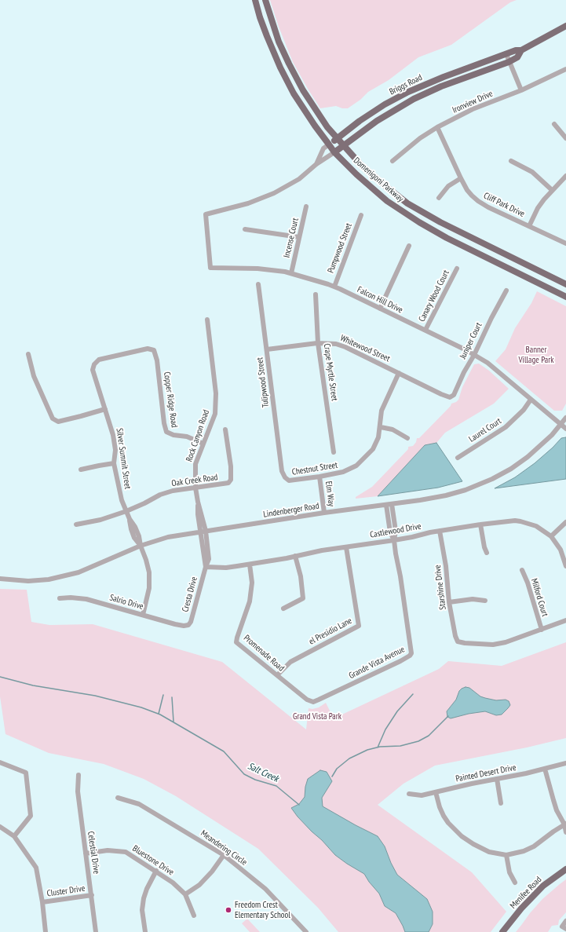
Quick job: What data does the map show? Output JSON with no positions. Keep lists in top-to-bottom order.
{
  "streets": {
    "main road": ["Briggs Road", "Domenigoni Parkway", "Menifee Road"],
    "street": [
      "Ironview Drive",
      "Cliff Park Drive",
      "Incense Court",
      "Pumpwood Street",
      "Canary Wood Court",
      "Falcon Hill Drive",
      "Juniper Court",
      "Whitewood Street",
      "Crape Myrtle Street",
      "Tulipwood Street",
      "Copper Ridge Road",
      "Laurel Court",
      "Rock Canyon Road",
      "Silver Summit Street",
      "Chestnut Street",
      "Oak Creek Road",
      "Elm Way",
      "Lindenberger Road",
      "Castlewood Drive",
      "Starshine Drive",
      "Cresta Drive",
      "Milford Court",
      "Salrio Drive",
      "el Presidio Lane",
      "Promenade Road",
      "Grande Vista Avenue",
      "Painted Desert Drive",
      "Meandering Circle",
      "Celestial Drive",
      "Bluestone Drive",
      "Cluster Drive"
    ]
  },
  "crossings": [
    ["Briggs Road", "Domenigoni Parkway"],
    ["Briggs Road", "Falcon Hill Drive"],
    ["Ironview Drive", "Cliff Park Drive"],
    ["Incense Court", "Falcon Hill Drive"],
    ["Pumpwood Street", "Falcon Hill Drive"],
    ["Canary Wood Court", "Falcon Hill Drive"],
    ["Falcon Hill Drive", "Juniper Court"],
    ["Falcon Hill Drive", "Laurel Court"],
    ["Falcon Hill Drive", "Lindenberger Road"],
    ["Juniper Court", "Whitewood Street"],
    ["Whitewood Street", "Crape Myrtle Street"],
    ["Whitewood Street", "Tulipwood Street"],
    ["Whitewood Street", "Chestnut Street"],
    ["Tulipwood Street", "Chestnut Street"],
    ["Copper Ridge Road", "Rock Canyon Road"],
    ["Copper Ridge Road", "Silver Summit Street"],
    ["Rock Canyon Road", "Oak Creek Road"],
    ["Rock Canyon Road", "Lindenberger Road"],
    ["Rock Canyon Road", "Cresta Drive"],
    ["Silver Summit Street", "Oak Creek Road"],
    ["Silver Summit Street", "Lindenberger Road"],
    ["Silver Summit Street", "Salrio Drive"],
    ["Chestnut Street", "Elm Way"],
    ["Elm Way", "Lindenberger Road"],
    ["Lindenberger Road", "Cresta Drive"],
    ["Lindenberger Road", "Grande Vista Avenue"],
    ["Castlewood Drive", "Starshine Drive"],
    ["Castlewood Drive", "Cresta Drive"],
    ["Castlewood Drive", "el Presidio Lane"],
    ["Castlewood Drive", "Promenade Road"],
    ["Castlewood Drive", "Grande Vista Avenue"],
    ["Starshine Drive", "Milford Court"],
    ["Cresta Drive", "Salrio Drive"],
    ["el Presidio Lane", "Promenade Road"],
    ["Promenade Road", "Grande Vista Avenue"],
    ["Celestial Drive", "Bluestone Drive"],
    ["Celestial Drive", "Cluster Drive"]
  ],
  "water": ["Salt Creek"],
  "parks": ["Banner Village Park", "Grand Vista Park"],
  "places": ["Freedom Crest Elementary School"]
}
